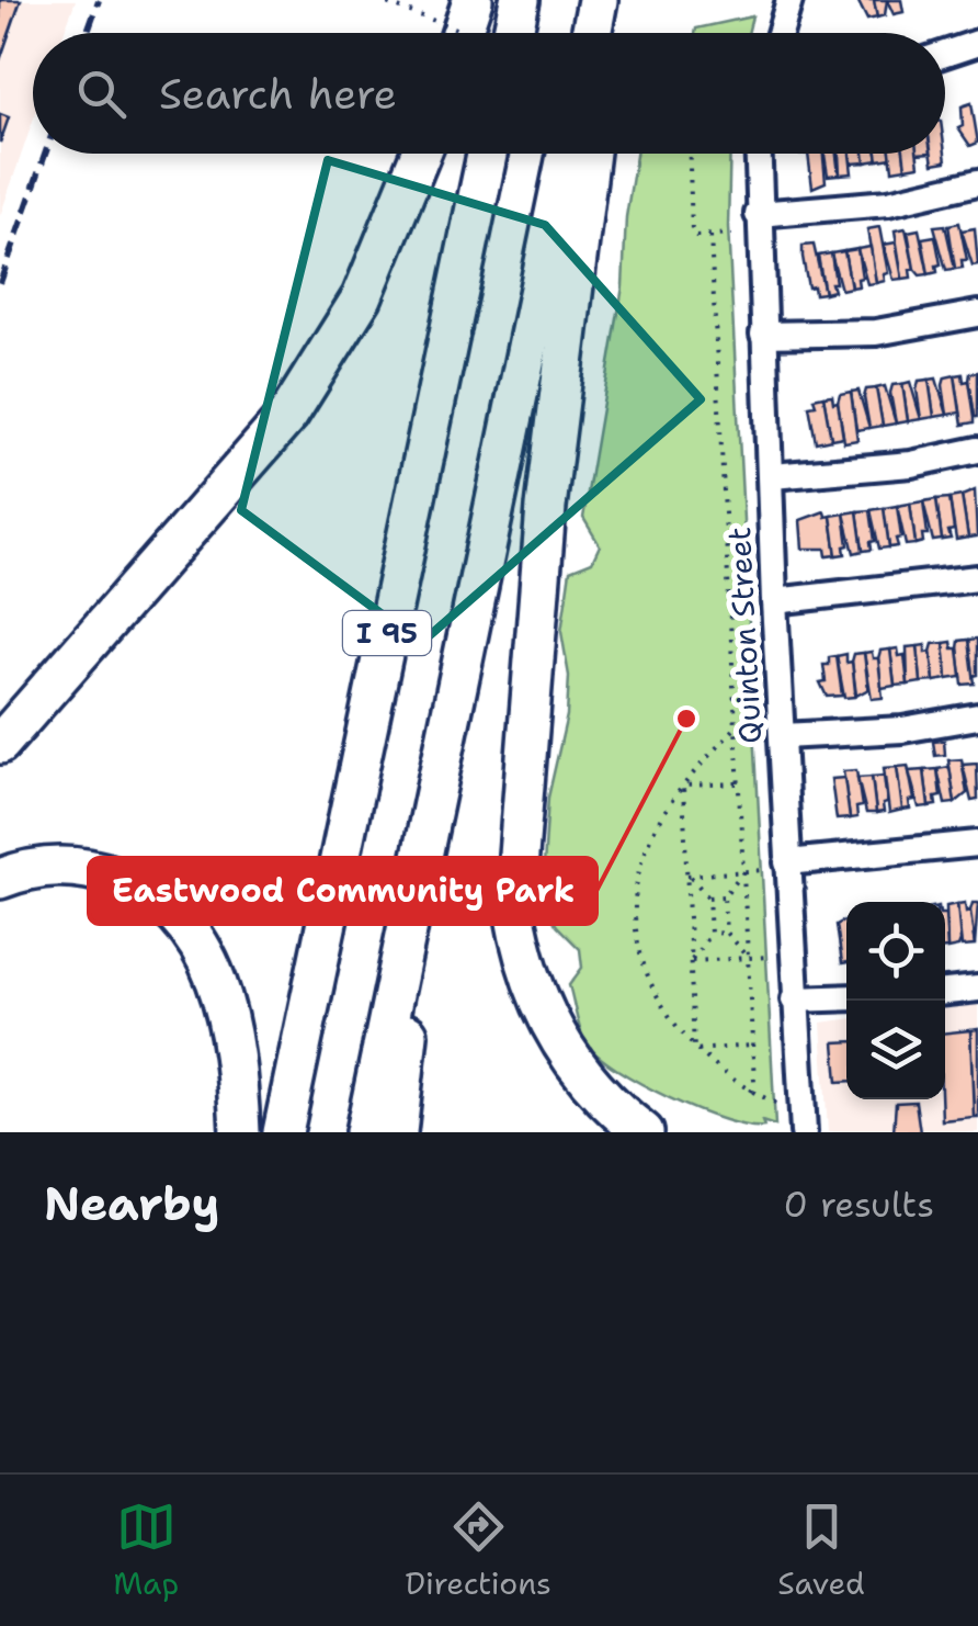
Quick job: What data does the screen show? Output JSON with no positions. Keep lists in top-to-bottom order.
{
  "streets": {
    "highway": ["I 95"],
    "street": ["Quinton Street"]
  },
  "places": ["Eastwood Community Park"],
  "page": {
    "search": "Search here",
    "heading": ["Nearby", "0 results"],
    "nav": ["Map", "Directions", "Saved"]
  }
}
